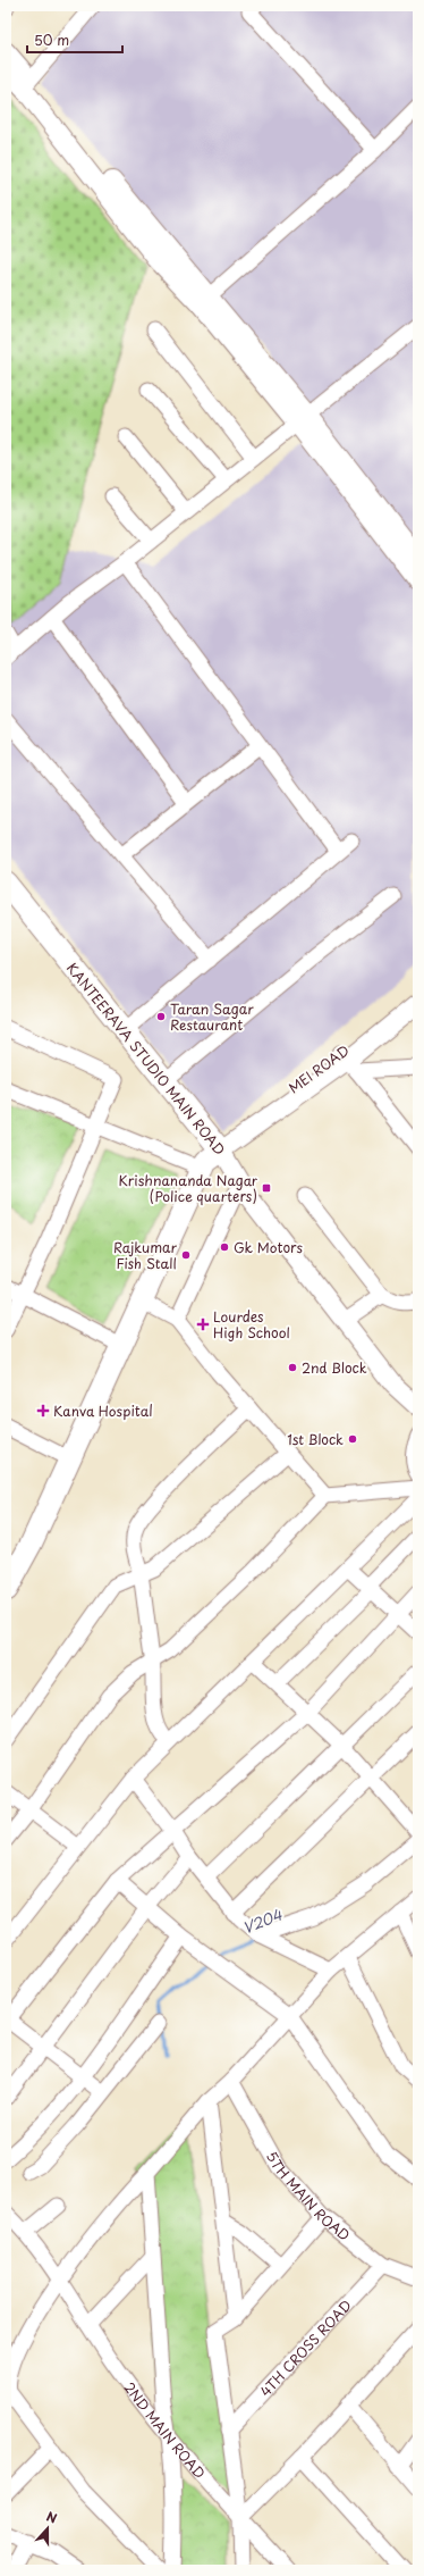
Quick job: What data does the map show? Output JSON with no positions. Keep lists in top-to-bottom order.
{
  "streets": {
    "main road": ["KANTEERAVA STUDIO MAIN ROAD"],
    "street": [
      "MEI ROAD",
      "5TH MAIN ROAD",
      "4TH CROSS ROAD",
      "2ND MAIN ROAD"
    ]
  },
  "crossings": [
    ["KANTEERAVA STUDIO MAIN ROAD", "MEI ROAD"],
    ["5TH MAIN ROAD", "4TH CROSS ROAD"]
  ],
  "water": ["V204"],
  "places": {
    "other": [
      "Taran Sagar Restaurant",
      "Gk Motors",
      "Rajkumar Fish Stall",
      "2nd Block",
      "1st Block"
    ],
    "transit": ["Krishnananda Nagar (Police quarters)"],
    "health": ["Lourdes High School", "Kanva Hospital"]
  },
  "scale_bar": "50 m",
  "north": "top"
}
